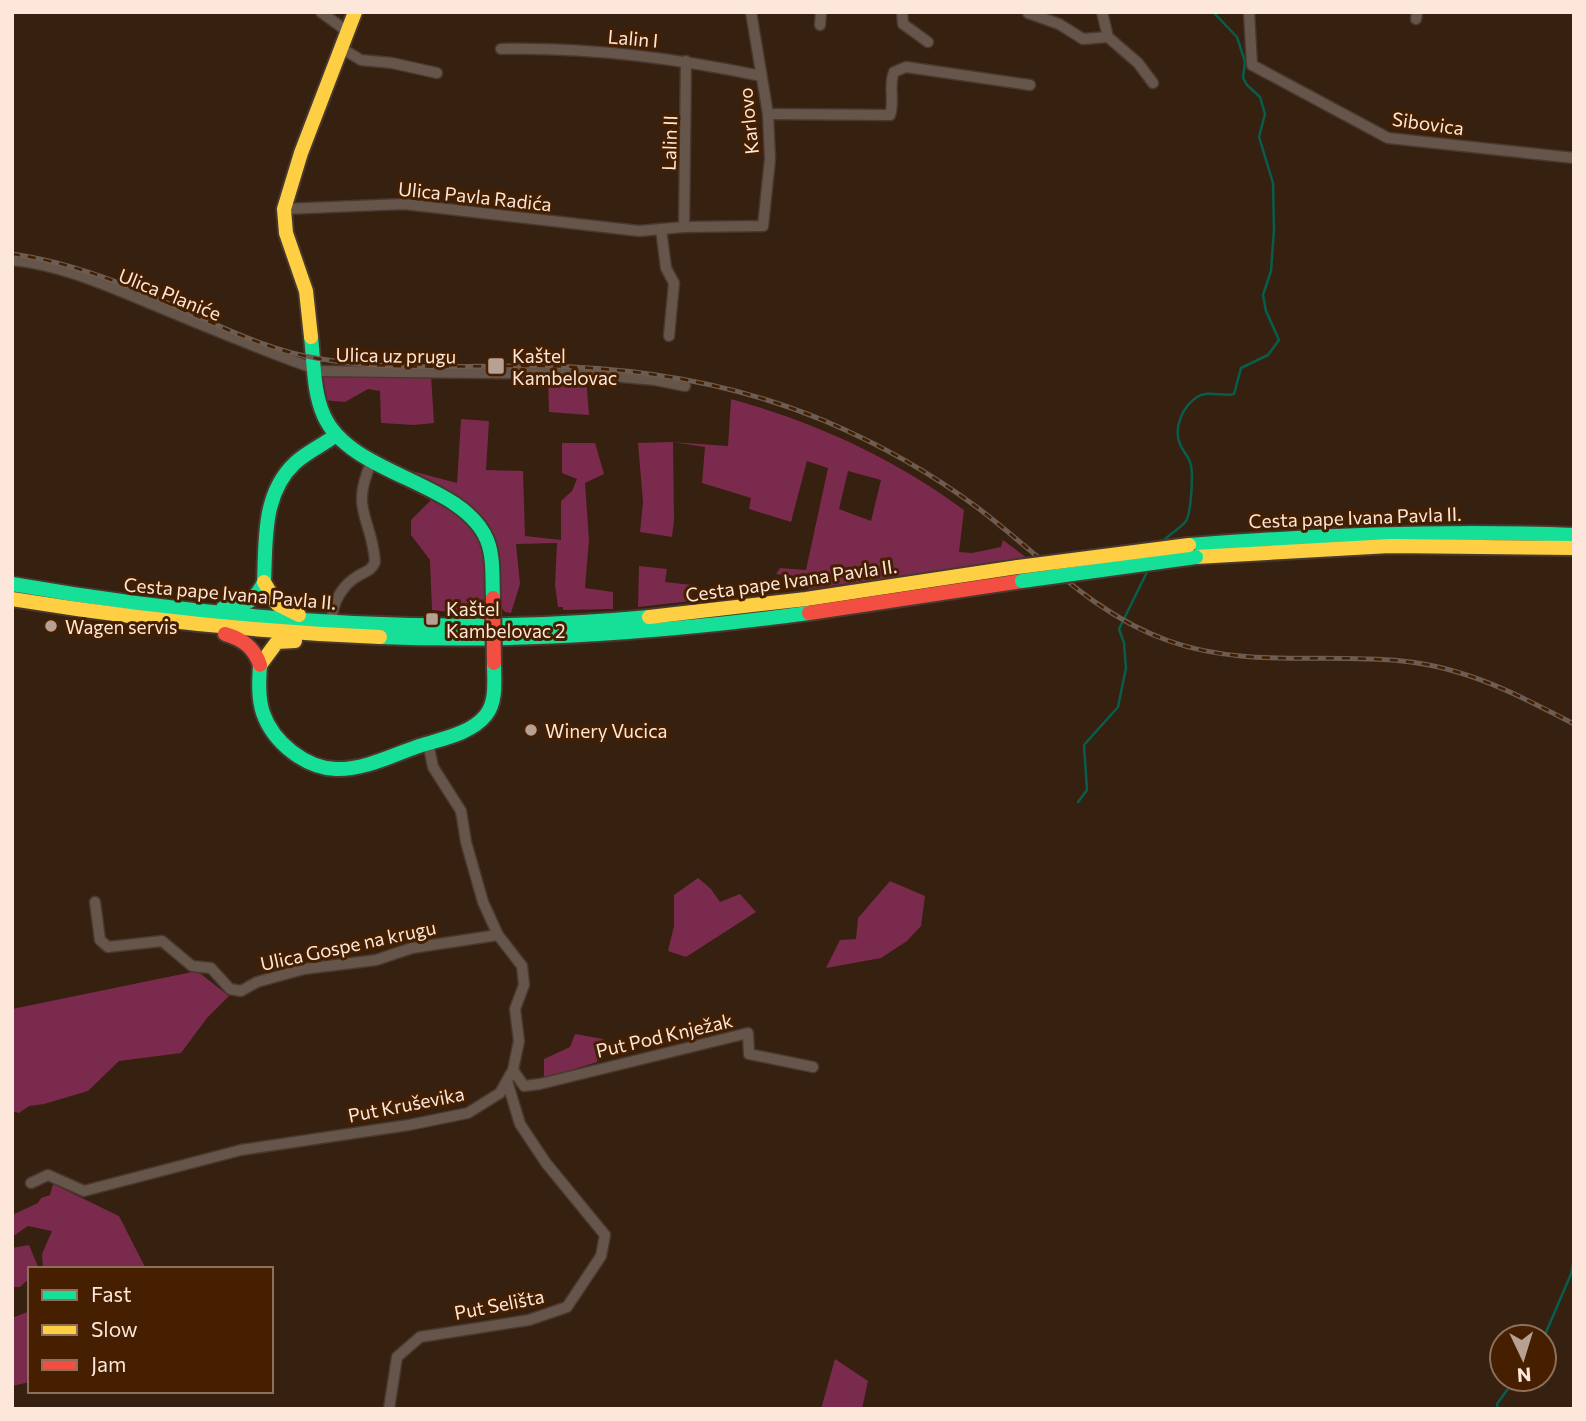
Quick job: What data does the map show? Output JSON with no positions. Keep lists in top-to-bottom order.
{
  "streets": {
    "main road": ["Cesta pape Ivana Pavla II."],
    "street": [
      "Lalin I",
      "Karlovo",
      "Sibovica",
      "Lalin II",
      "Ulica Pavla Radića",
      "Ulica Planiće",
      "Ulica uz prugu",
      "Ulica Gospe na krugu",
      "Put Pod Knježak",
      "Put Kruševika",
      "Put Selišta"
    ]
  },
  "crossings": [
    ["Lalin I", "Karlovo"],
    ["Lalin I", "Lalin II"],
    ["Karlovo", "Ulica Pavla Radića"],
    ["Lalin II", "Ulica Pavla Radića"],
    ["Ulica Planiće", "Ulica uz prugu"],
    ["Ulica Gospe na krugu", "Put Kruševika"],
    ["Put Pod Knježak", "Put Kruševika"],
    ["Put Kruševika", "Put Selišta"]
  ],
  "places": {
    "transit": ["Kaštel Kambelovac", "Kaštel Kambelovac 2"],
    "other": ["Wagen servis", "Winery Vucica"]
  },
  "legend": ["Fast", "Slow", "Jam"],
  "north": "bottom"
}
